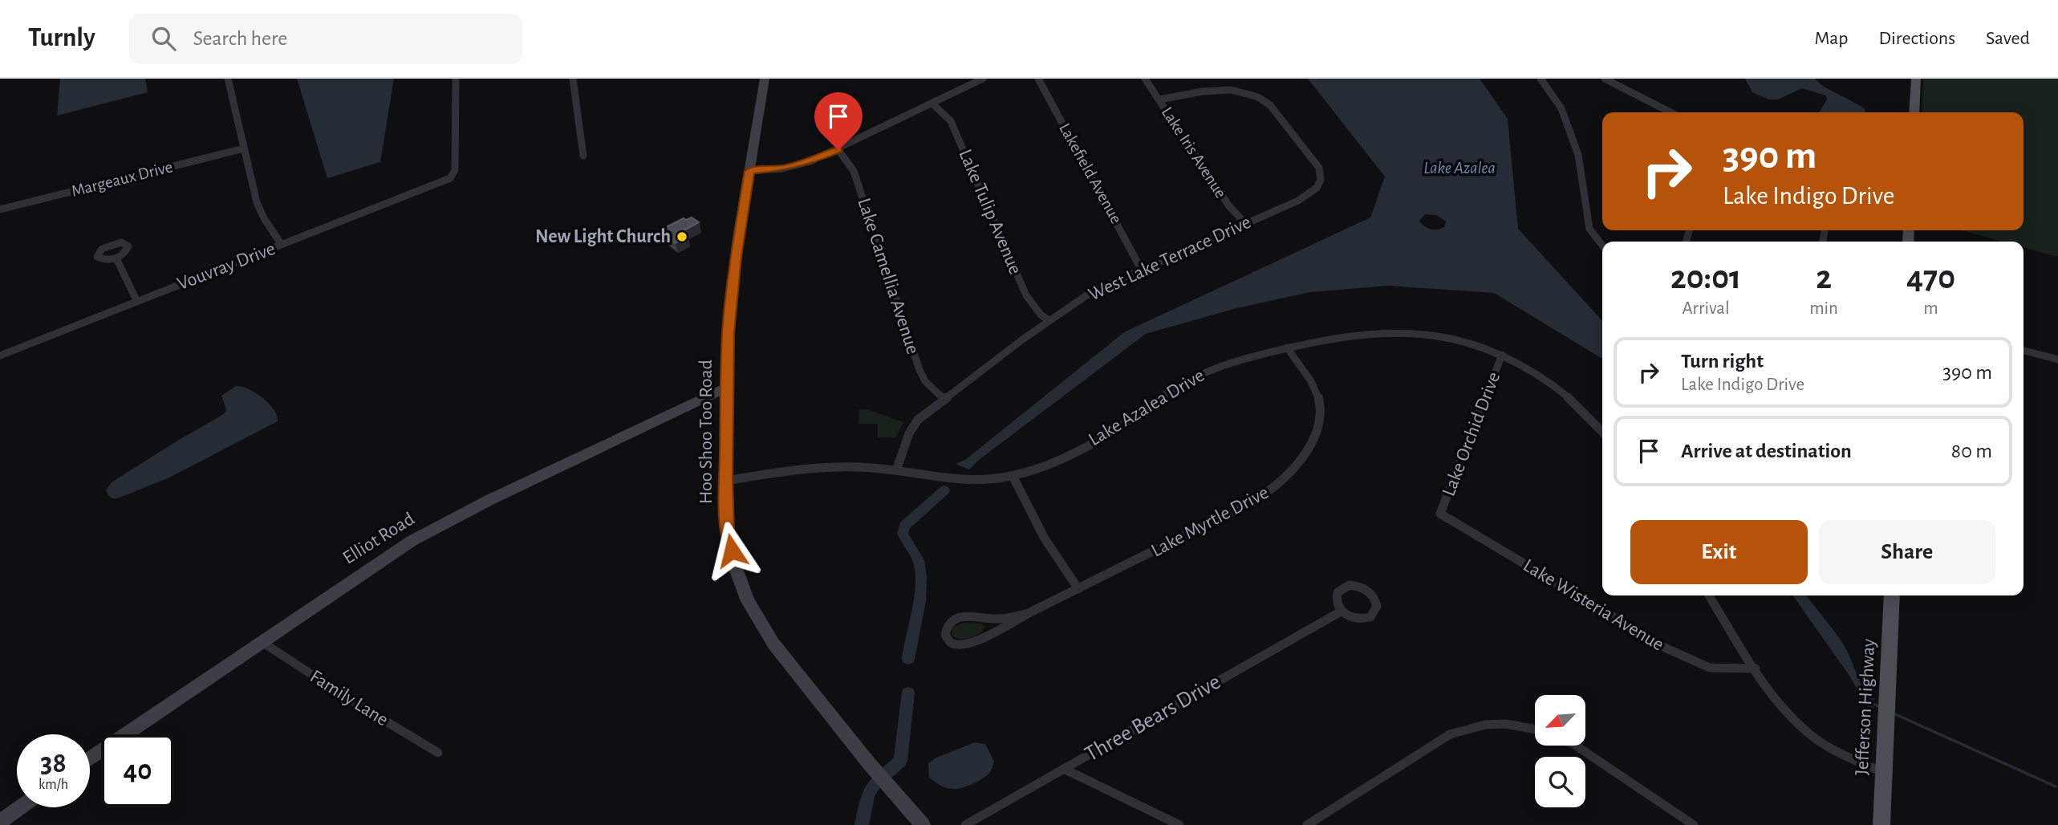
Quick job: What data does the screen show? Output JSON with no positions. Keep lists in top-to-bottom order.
{
  "streets": {
    "main road": ["Jefferson Highway"],
    "street": [
      "Lake Iris Avenue",
      "Lakefield Avenue",
      "Margeaux Drive",
      "Lake Tulip Avenue",
      "West Lake Terrace Drive",
      "Vouvray Drive",
      "Lake Camellia Avenue",
      "Lake Azalea Drive",
      "Hoo Shoo Too Road",
      "Lake Orchid Drive",
      "Lake Myrtle Drive",
      "Elliot Road",
      "Lake Wisteria Avenue",
      "Family Lane",
      "Three Bears Drive"
    ]
  },
  "crossings": [
    ["Lake Iris Avenue", "West Lake Terrace Drive"],
    ["Lakefield Avenue", "West Lake Terrace Drive"],
    ["Lake Tulip Avenue", "West Lake Terrace Drive"],
    ["West Lake Terrace Drive", "Lake Camellia Avenue"],
    ["West Lake Terrace Drive", "Lake Azalea Drive"],
    ["Lake Azalea Drive", "Hoo Shoo Too Road"],
    ["Lake Azalea Drive", "Lake Orchid Drive"],
    ["Lake Azalea Drive", "Lake Myrtle Drive"],
    ["Hoo Shoo Too Road", "Elliot Road"],
    ["Lake Orchid Drive", "Lake Wisteria Avenue"],
    ["Elliot Road", "Family Lane"]
  ],
  "water": ["Lake Azalea"],
  "places": ["New Light Church"],
  "north": "bottom left",
  "page": {
    "header": "Turnly",
    "search": "Search here",
    "nav": ["Map", "Directions", "Saved"],
    "turn": ["390 m", "Lake Indigo Drive"],
    "eta": [
      "20:01",
      "Arrival",
      "2",
      "min",
      "470",
      "m"
    ],
    "list": [
      {
        "name": "Turn right",
        "note": "Lake Indigo Drive",
        "value": "390 m"
      },
      {
        "name": "Arrive at destination",
        "value": "80 m"
      }
    ],
    "buttons": ["Exit", "Share"],
    "speed": "38 km/h",
    "limit": "40"
  }
}
